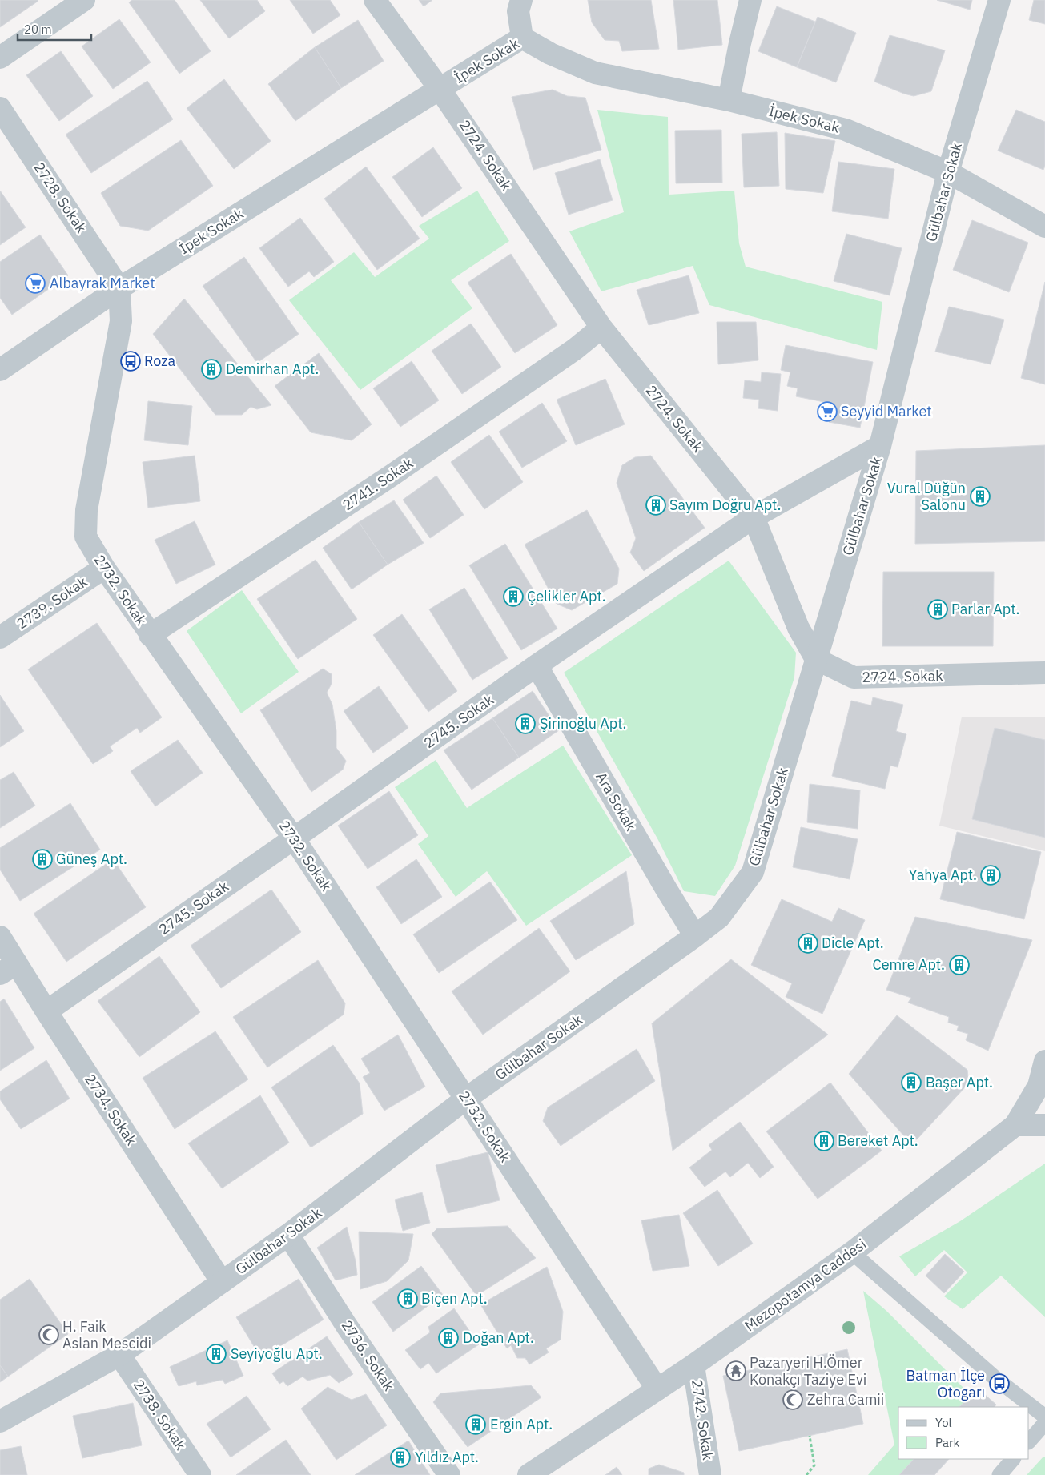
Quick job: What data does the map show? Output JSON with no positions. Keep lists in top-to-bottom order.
{
  "streets": {
    "street": [
      "İpek Sokak",
      "2724. Sokak",
      "Gülbahar Sokak",
      "2728. Sokak",
      "2741. Sokak",
      "2732. Sokak",
      "2739. Sokak",
      "2745. Sokak",
      "Ara Sokak",
      "2734. Sokak",
      "Mezopotamya Caddesi",
      "2736. Sokak",
      "2738. Sokak",
      "2742. Sokak"
    ]
  },
  "crossings": [
    ["İpek Sokak", "2724. Sokak"],
    ["İpek Sokak", "Gülbahar Sokak"],
    ["İpek Sokak", "2728. Sokak"],
    ["İpek Sokak", "2732. Sokak"],
    ["2724. Sokak", "Gülbahar Sokak"],
    ["2724. Sokak", "2741. Sokak"],
    ["2724. Sokak", "2745. Sokak"],
    ["Gülbahar Sokak", "2732. Sokak"],
    ["Gülbahar Sokak", "2745. Sokak"],
    ["Gülbahar Sokak", "Ara Sokak"],
    ["Gülbahar Sokak", "2734. Sokak"],
    ["Gülbahar Sokak", "2736. Sokak"],
    ["Gülbahar Sokak", "2738. Sokak"],
    ["2728. Sokak", "2732. Sokak"],
    ["2741. Sokak", "2732. Sokak"],
    ["2732. Sokak", "2739. Sokak"],
    ["2732. Sokak", "2745. Sokak"],
    ["2732. Sokak", "Mezopotamya Caddesi"],
    ["2745. Sokak", "Ara Sokak"],
    ["2745. Sokak", "2734. Sokak"],
    ["Mezopotamya Caddesi", "2742. Sokak"]
  ],
  "places": {
    "supermarket": ["Albayrak Market", "Seyyid Market"],
    "bus stop": ["Roza", "Batman İlçe Otogarı"],
    "building": [
      "Demirhan Apt.",
      "Vural Düğün Salonu",
      "Sayım Doğru Apt.",
      "Çelikler Apt.",
      "Parlar Apt.",
      "Şirinoğlu Apt.",
      "Güneş Apt.",
      "Yahya Apt.",
      "Dicle Apt.",
      "Cemre Apt.",
      "Başer Apt.",
      "Bereket Apt.",
      "Biçen Apt.",
      "Doğan Apt.",
      "Seyiyoğlu Apt.",
      "Ergin Apt.",
      "Yıldız Apt."
    ],
    "mosque": ["H. Faik Aslan Mescidi", "Zehra Camii"],
    "temple": ["Pazaryeri H.Ömer Konakçı Taziye Evi"]
  },
  "legend": ["Yol", "Park"],
  "scale_bar": "20 m"
}
